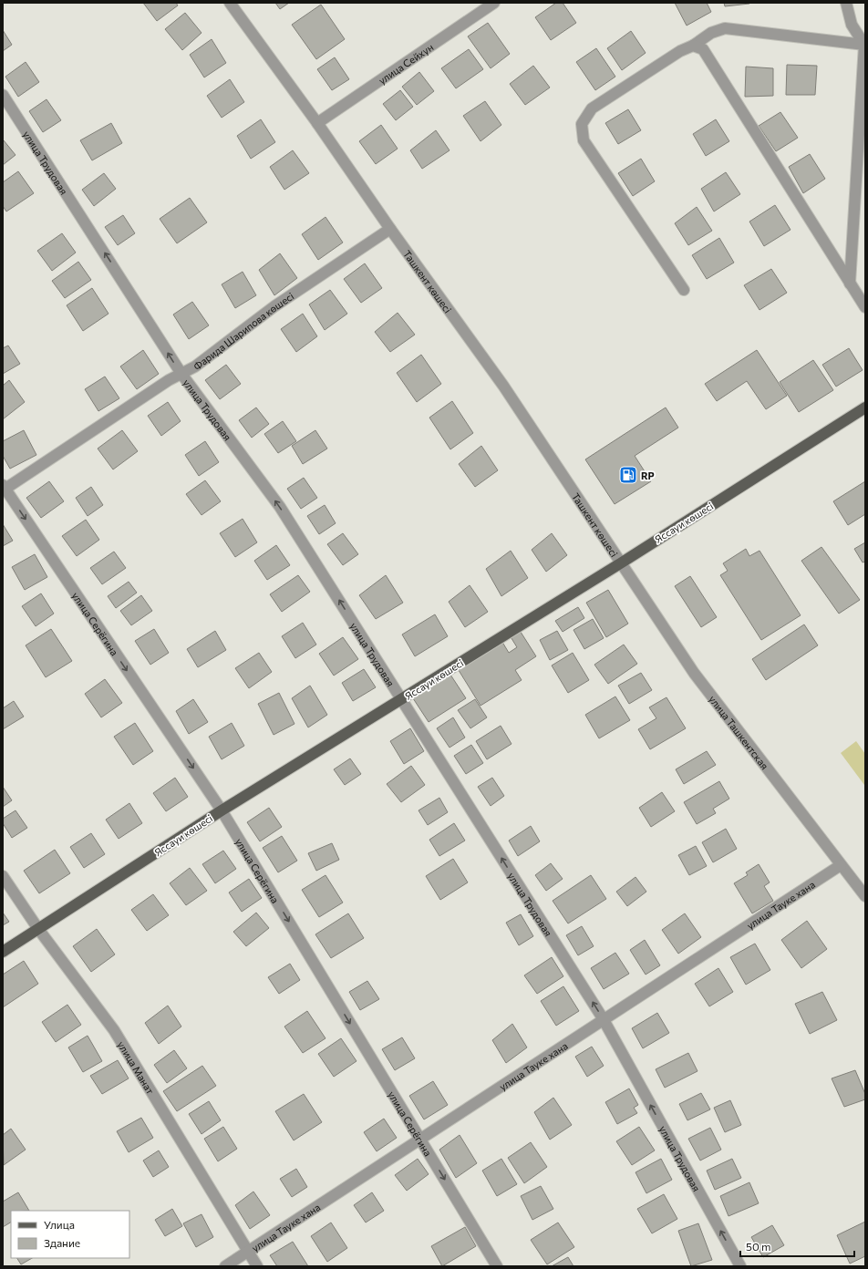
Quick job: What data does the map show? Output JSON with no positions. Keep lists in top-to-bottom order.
{
  "streets": {
    "main road": ["Яссауи көшесі"],
    "street": [
      "улица Сейхун",
      "улица Трудовая",
      "Ташкент көшесі",
      "Фарида Шарипова көшесі",
      "улица Серёгина",
      "улица Ташкентская",
      "улица Тауке хана",
      "улица Манат"
    ]
  },
  "crossings": [
    ["улица Сейхун", "Ташкент көшесі"],
    ["улица Трудовая", "Фарида Шарипова көшесі"],
    ["улица Трудовая", "Яссауи көшесі"],
    ["улица Трудовая", "улица Тауке хана"],
    ["Ташкент көшесі", "Фарида Шарипова көшесі"],
    ["Ташкент көшесі", "Яссауи көшесі"],
    ["Ташкент көшесі", "улица Ташкентская"],
    ["Фарида Шарипова көшесі", "улица Серёгина"],
    ["Яссауи көшесі", "улица Серёгина"],
    ["Яссауи көшесі", "улица Ташкентская"],
    ["Яссауи көшесі", "улица Манат"],
    ["улица Серёгина", "улица Тауке хана"],
    ["улица Ташкентская", "улица Тауке хана"],
    ["улица Тауке хана", "улица Манат"]
  ],
  "one_way": ["улица Трудовая", "улица Серёгина"],
  "places": {
    "fuel station": ["RP"]
  },
  "legend": ["Улица", "Здание"],
  "scale_bar": "50 m"
}
